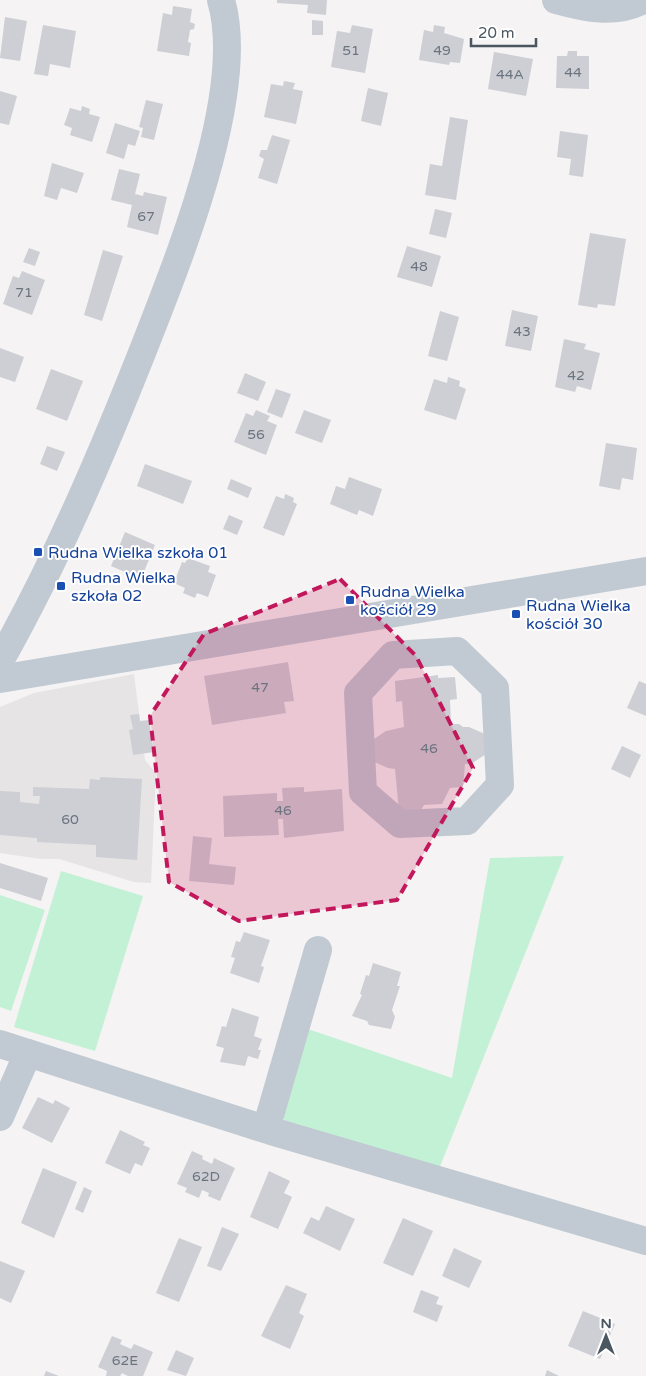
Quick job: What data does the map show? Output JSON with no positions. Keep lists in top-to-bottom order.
{
  "places": {
    "transit": [
      "Rudna Wielka szkoła 01",
      "Rudna Wielka szkoła 02",
      "Rudna Wielka kościół 29",
      "Rudna Wielka kościół 30"
    ]
  },
  "house_numbers": [
    "51",
    "49",
    "44",
    "44A",
    "67",
    "48",
    "71",
    "43",
    "42",
    "56",
    "47",
    "46",
    "46",
    "60",
    "62D",
    "62E"
  ],
  "scale_bar": "20 m",
  "north": "top"
}
